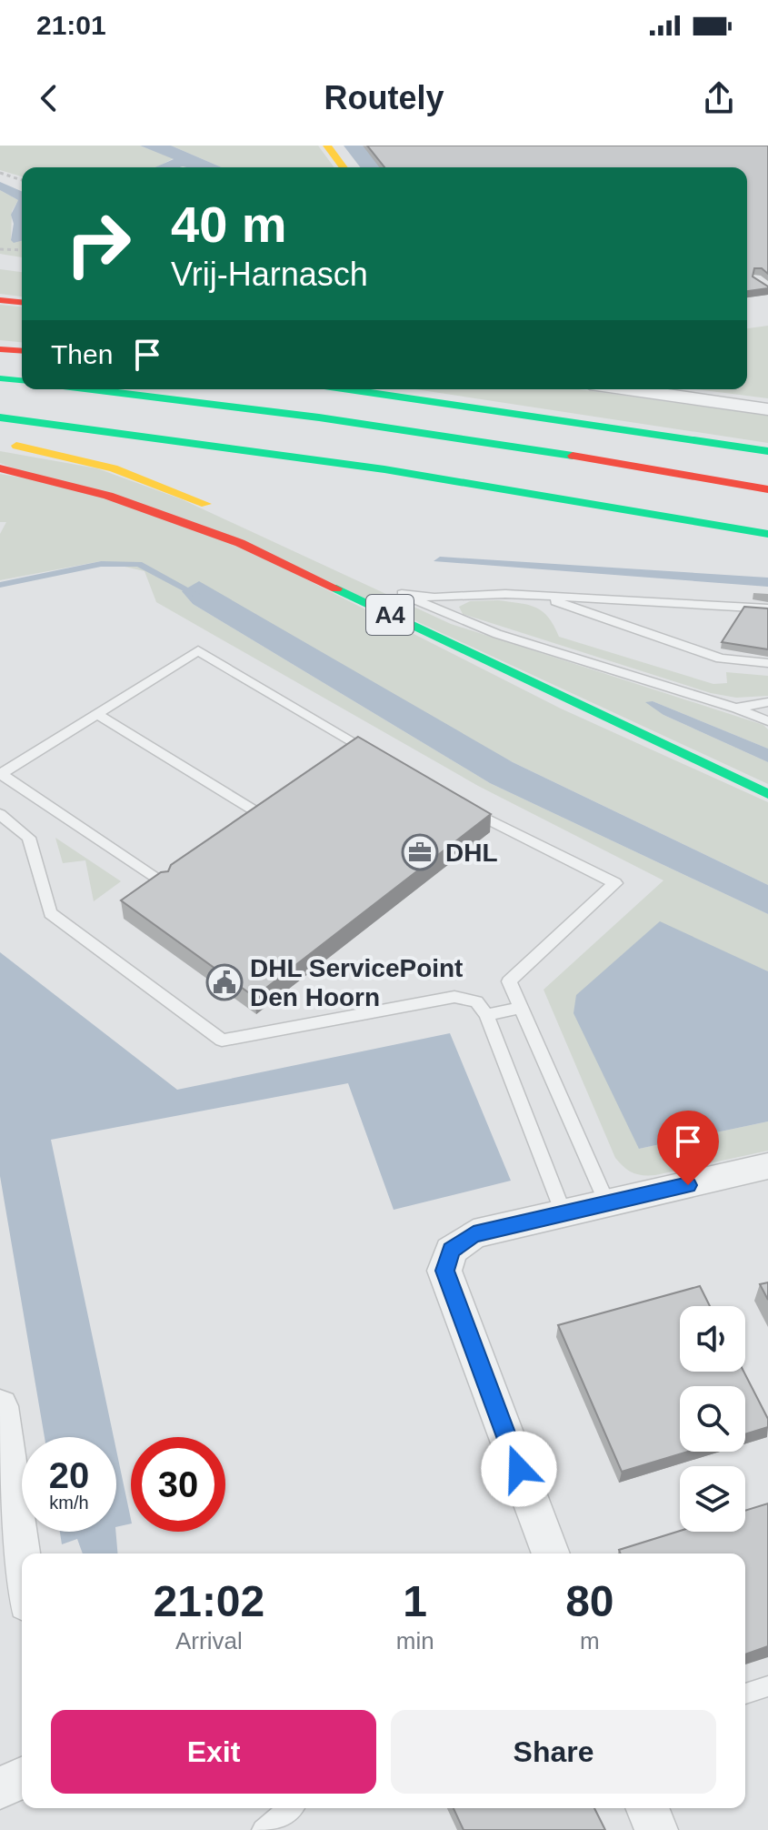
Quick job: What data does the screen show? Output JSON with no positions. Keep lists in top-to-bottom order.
{
  "streets": {
    "main road": ["A4"]
  },
  "places": {
    "office": ["DHL"],
    "public building": ["DHL ServicePoint Den Hoorn"]
  },
  "page": {
    "status": "21:01",
    "header": "Routely",
    "turn": ["40 m", "Vrij-Harnasch"],
    "then": "Then",
    "speed": "20 km/h",
    "limit": "30",
    "eta": [
      "21:02",
      "Arrival",
      "1",
      "min",
      "80",
      "m"
    ],
    "buttons": ["Exit", "Share"]
  }
}
